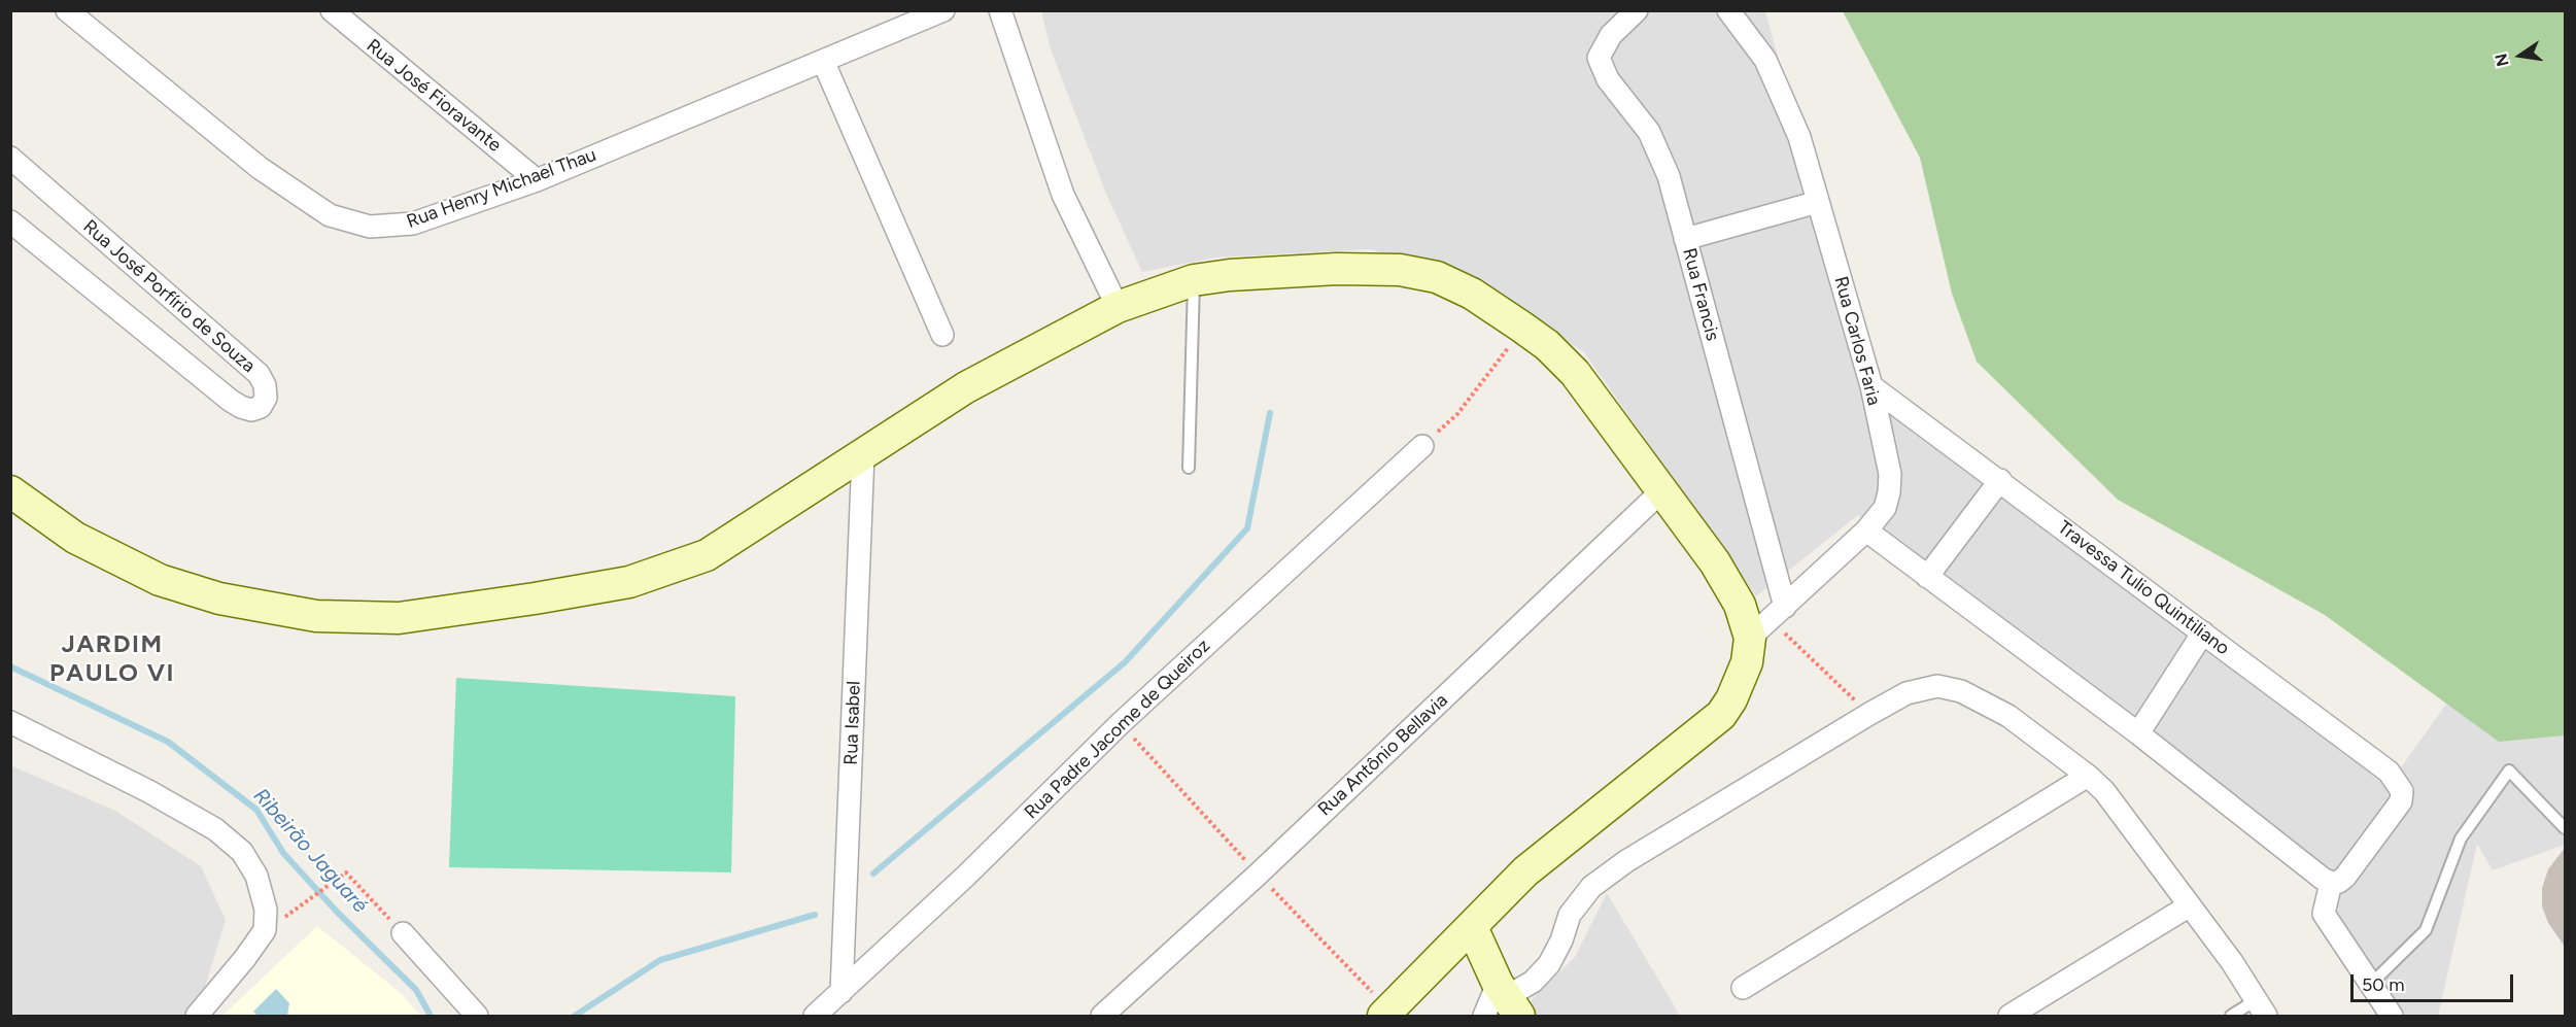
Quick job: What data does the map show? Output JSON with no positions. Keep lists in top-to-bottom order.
{
  "streets": {
    "street": [
      "Rua José Fioravante",
      "Rua Henry Michael Thau",
      "Rua Francis",
      "Rua José Porfírio de Souza",
      "Rua Carlos Faria",
      "Travessa Tulio Quintiliano",
      "Rua Isabel",
      "Rua Padre Jacome de Queiroz",
      "Rua Antônio Bellavia"
    ]
  },
  "crossings": [
    ["Rua José Fioravante", "Rua Henry Michael Thau"],
    ["Rua Francis", "Rua Carlos Faria"],
    ["Rua Carlos Faria", "Travessa Tulio Quintiliano"],
    ["Rua Isabel", "Rua Padre Jacome de Queiroz"]
  ],
  "districts": ["JARDIM PAULO VI"],
  "water": ["Ribeirão Jaguaré"],
  "scale_bar": "50 m",
  "north": "left"
}
